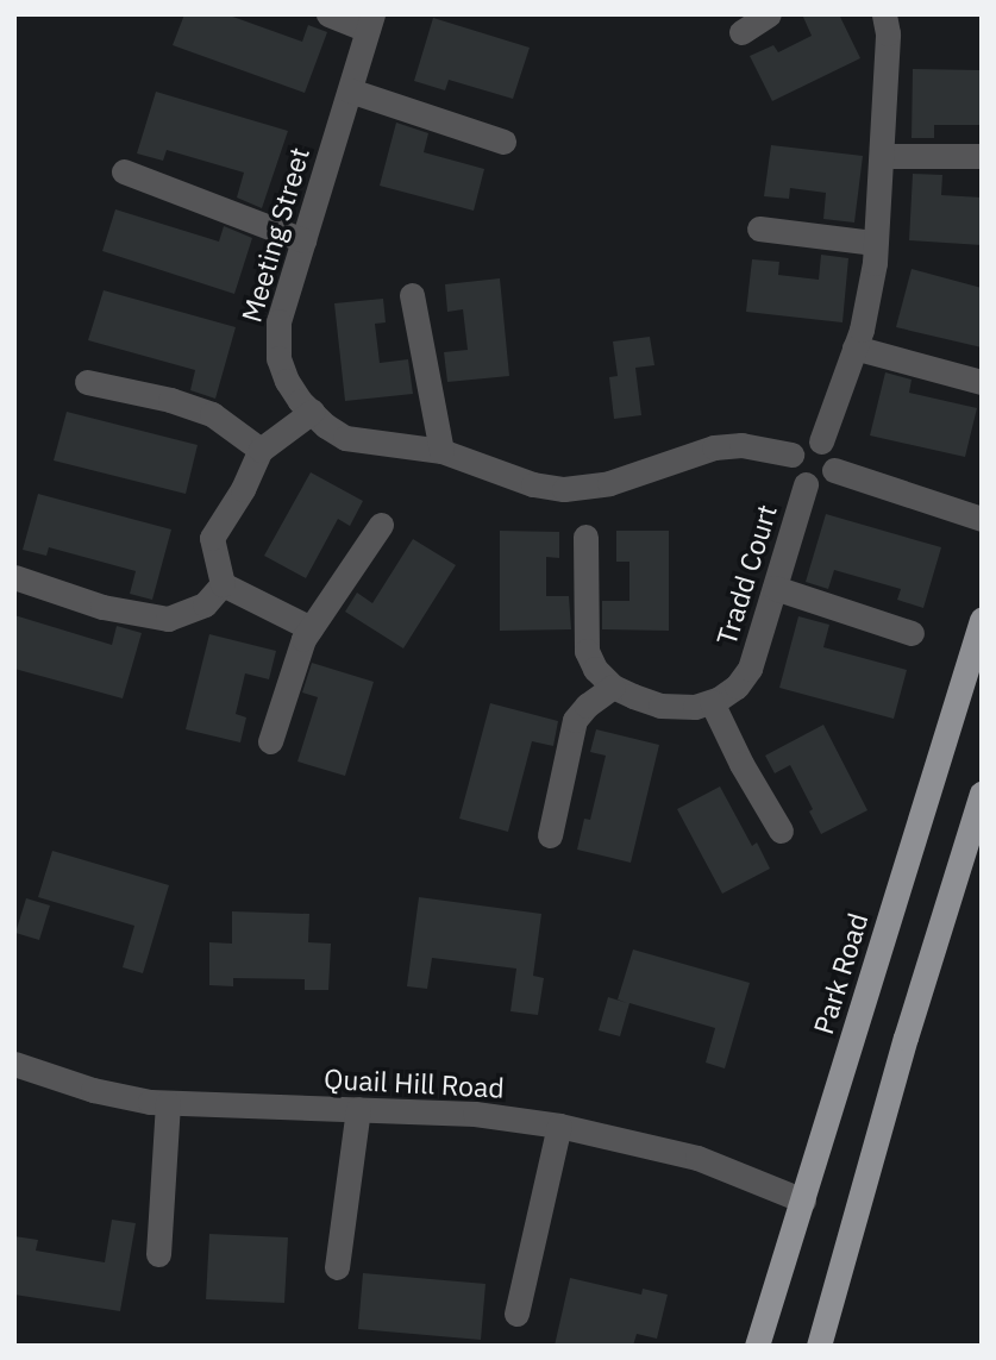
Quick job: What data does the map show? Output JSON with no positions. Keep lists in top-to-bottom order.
{
  "streets": {
    "main road": ["Park Road"],
    "street": ["Meeting Street", "Tradd Court", "Quail Hill Road"]
  },
  "crossings": [
    ["Meeting Street", "Tradd Court"],
    ["Park Road", "Quail Hill Road"]
  ]
}
